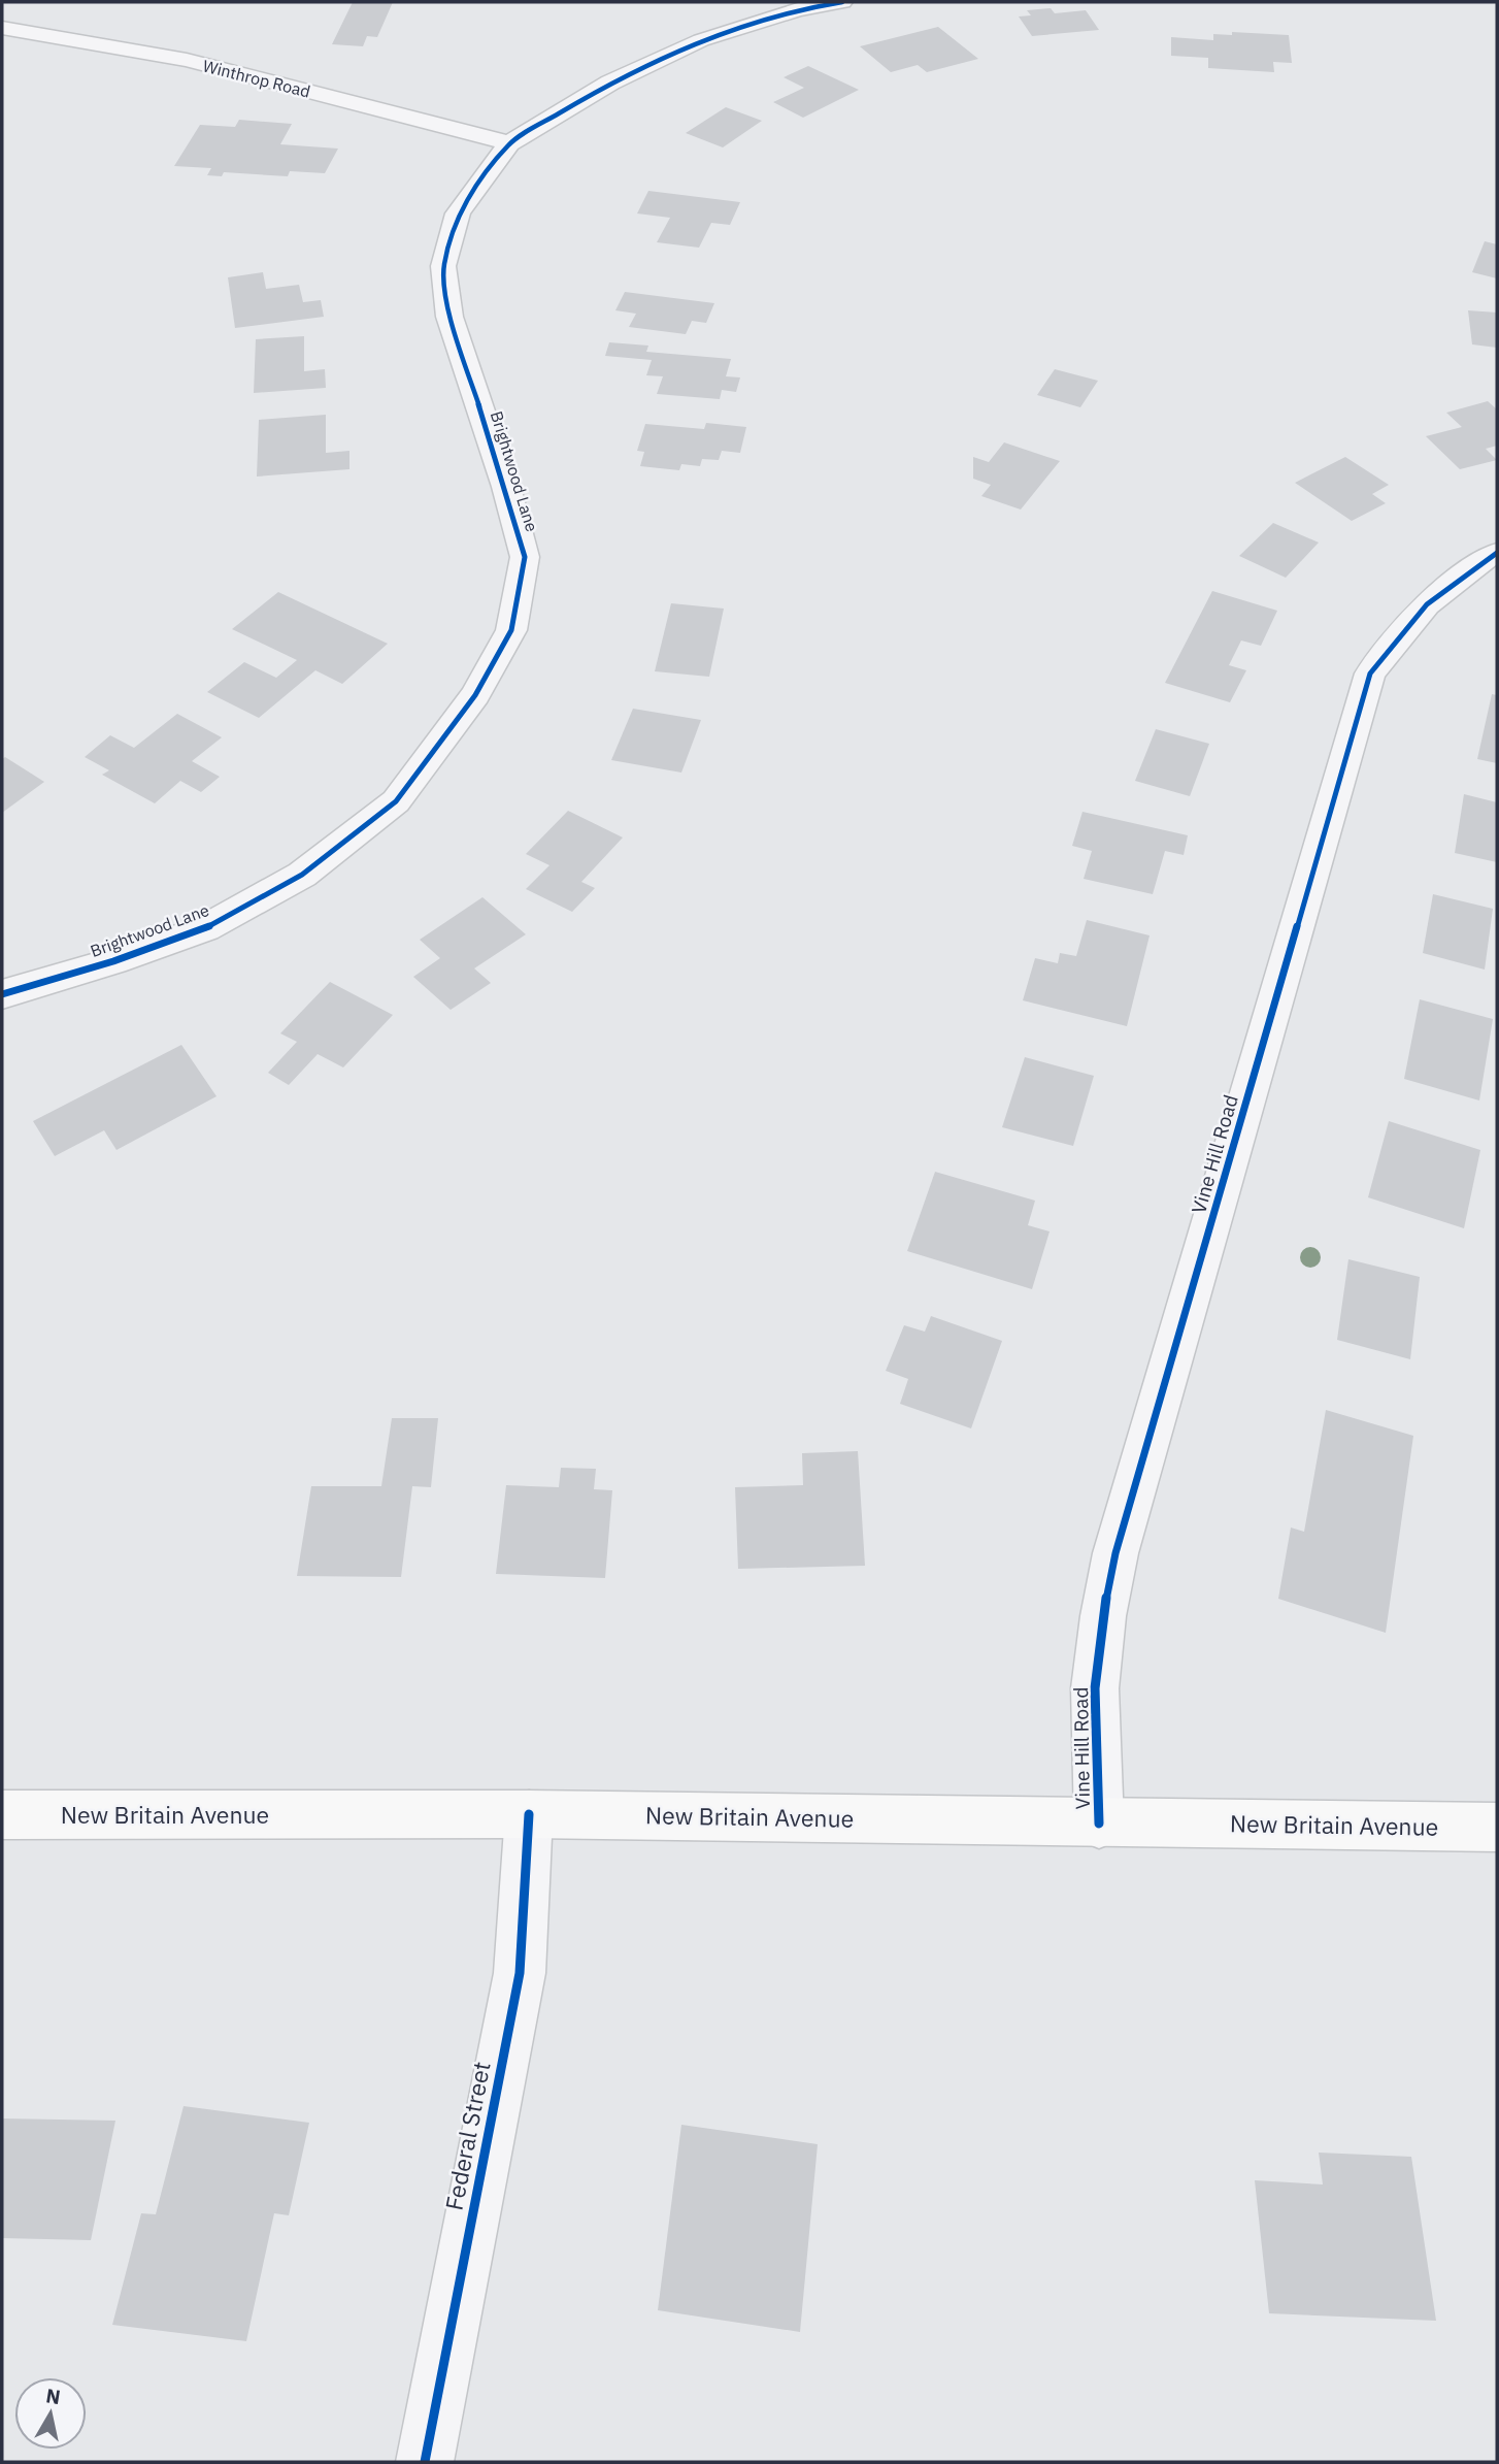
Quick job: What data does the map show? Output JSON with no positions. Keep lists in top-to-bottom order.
{
  "streets": {
    "main road": ["New Britain Avenue"],
    "street": [
      "Winthrop Road",
      "Brightwood Lane",
      "Vine Hill Road",
      "Federal Street"
    ]
  },
  "crossings": [
    ["Winthrop Road", "Brightwood Lane"],
    ["Vine Hill Road", "New Britain Avenue"],
    ["New Britain Avenue", "Federal Street"]
  ],
  "north": "top"
}
